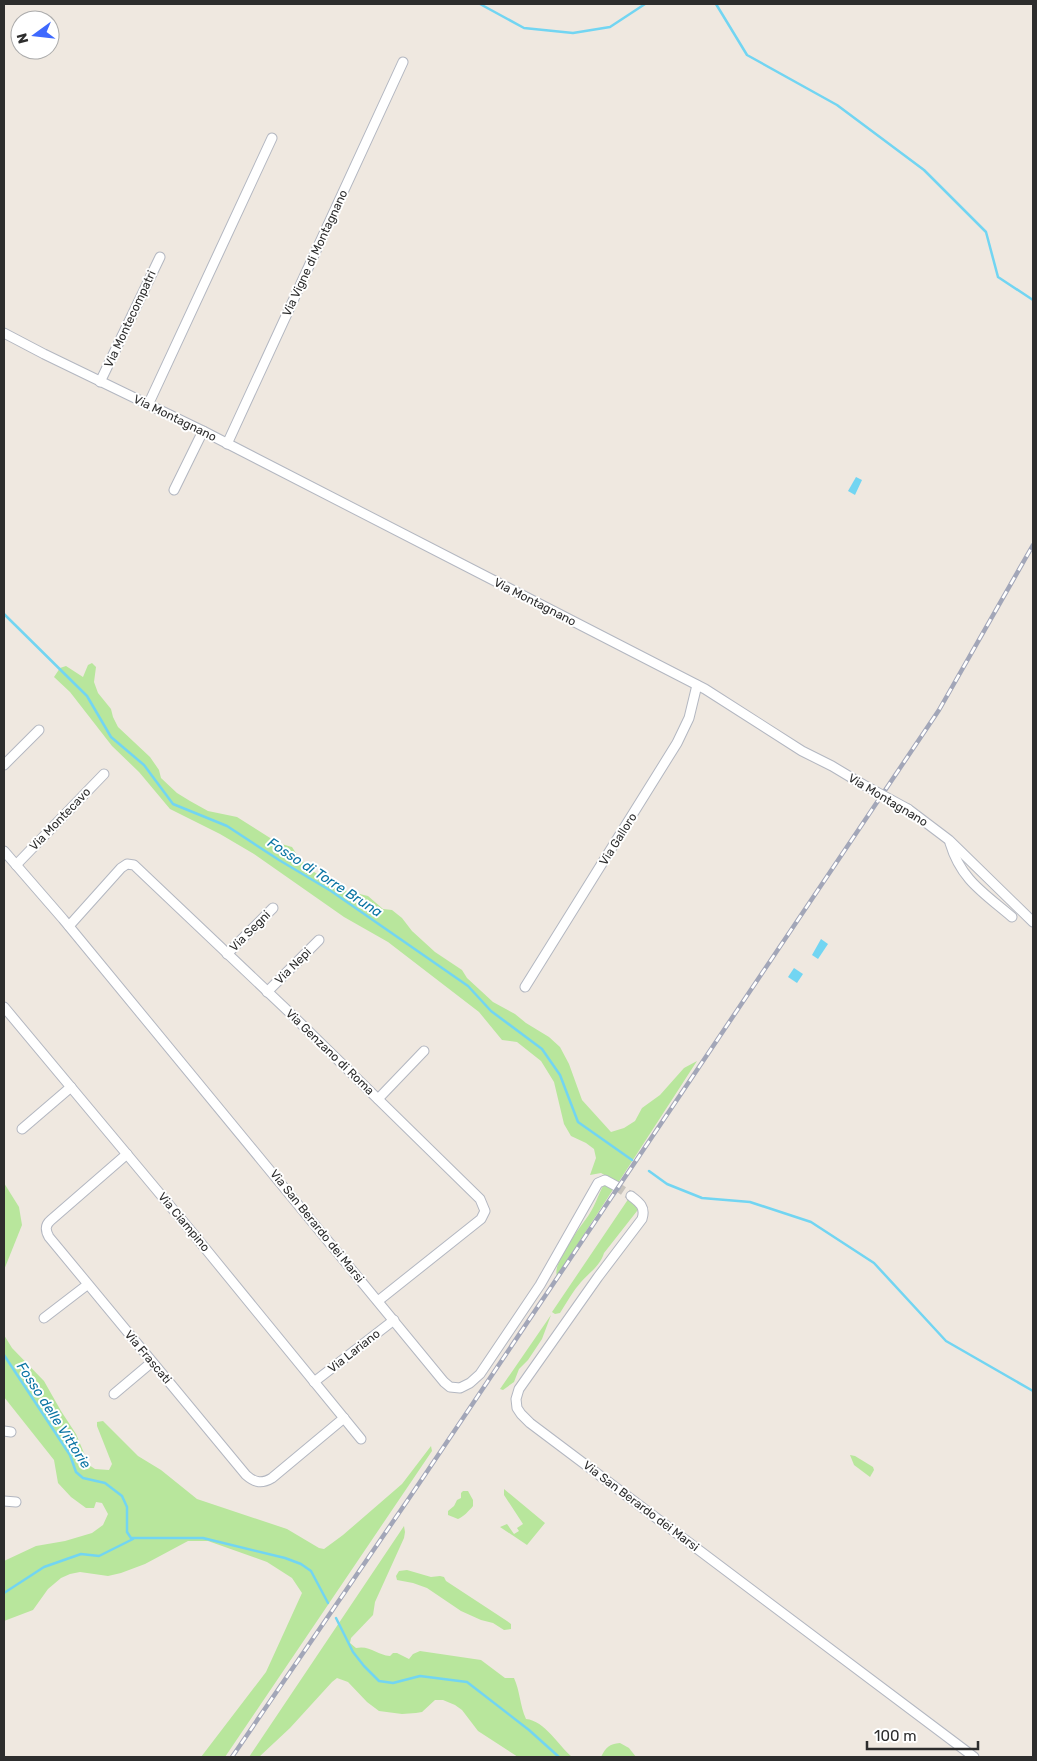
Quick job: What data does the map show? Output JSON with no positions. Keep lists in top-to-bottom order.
{
  "streets": {
    "street": [
      "Via Vigne di Montagnano",
      "Via Montecompatri",
      "Via Montagnano",
      "Via Montecavo",
      "Via Galloro",
      "Via Segni",
      "Via Nepi",
      "Via Genzano di Roma",
      "Via Ciampino",
      "Via San Berardo dei Marsi",
      "Via Lariano",
      "Via Frascati"
    ]
  },
  "crossings": [
    ["Via Vigne di Montagnano", "Via Montagnano"],
    ["Via Montecompatri", "Via Montagnano"],
    ["Via Montagnano", "Via Galloro"],
    ["Via Montecavo", "Via San Berardo dei Marsi"],
    ["Via Segni", "Via Genzano di Roma"],
    ["Via Nepi", "Via Genzano di Roma"],
    ["Via Genzano di Roma", "Via San Berardo dei Marsi"],
    ["Via Ciampino", "Via Lariano"],
    ["Via Ciampino", "Via Frascati"],
    ["Via San Berardo dei Marsi", "Via Lariano"]
  ],
  "water": ["Fosso di Torre Bruna", "Fosso delle Vittorie"],
  "scale_bar": "100 m",
  "north": "left"
}
